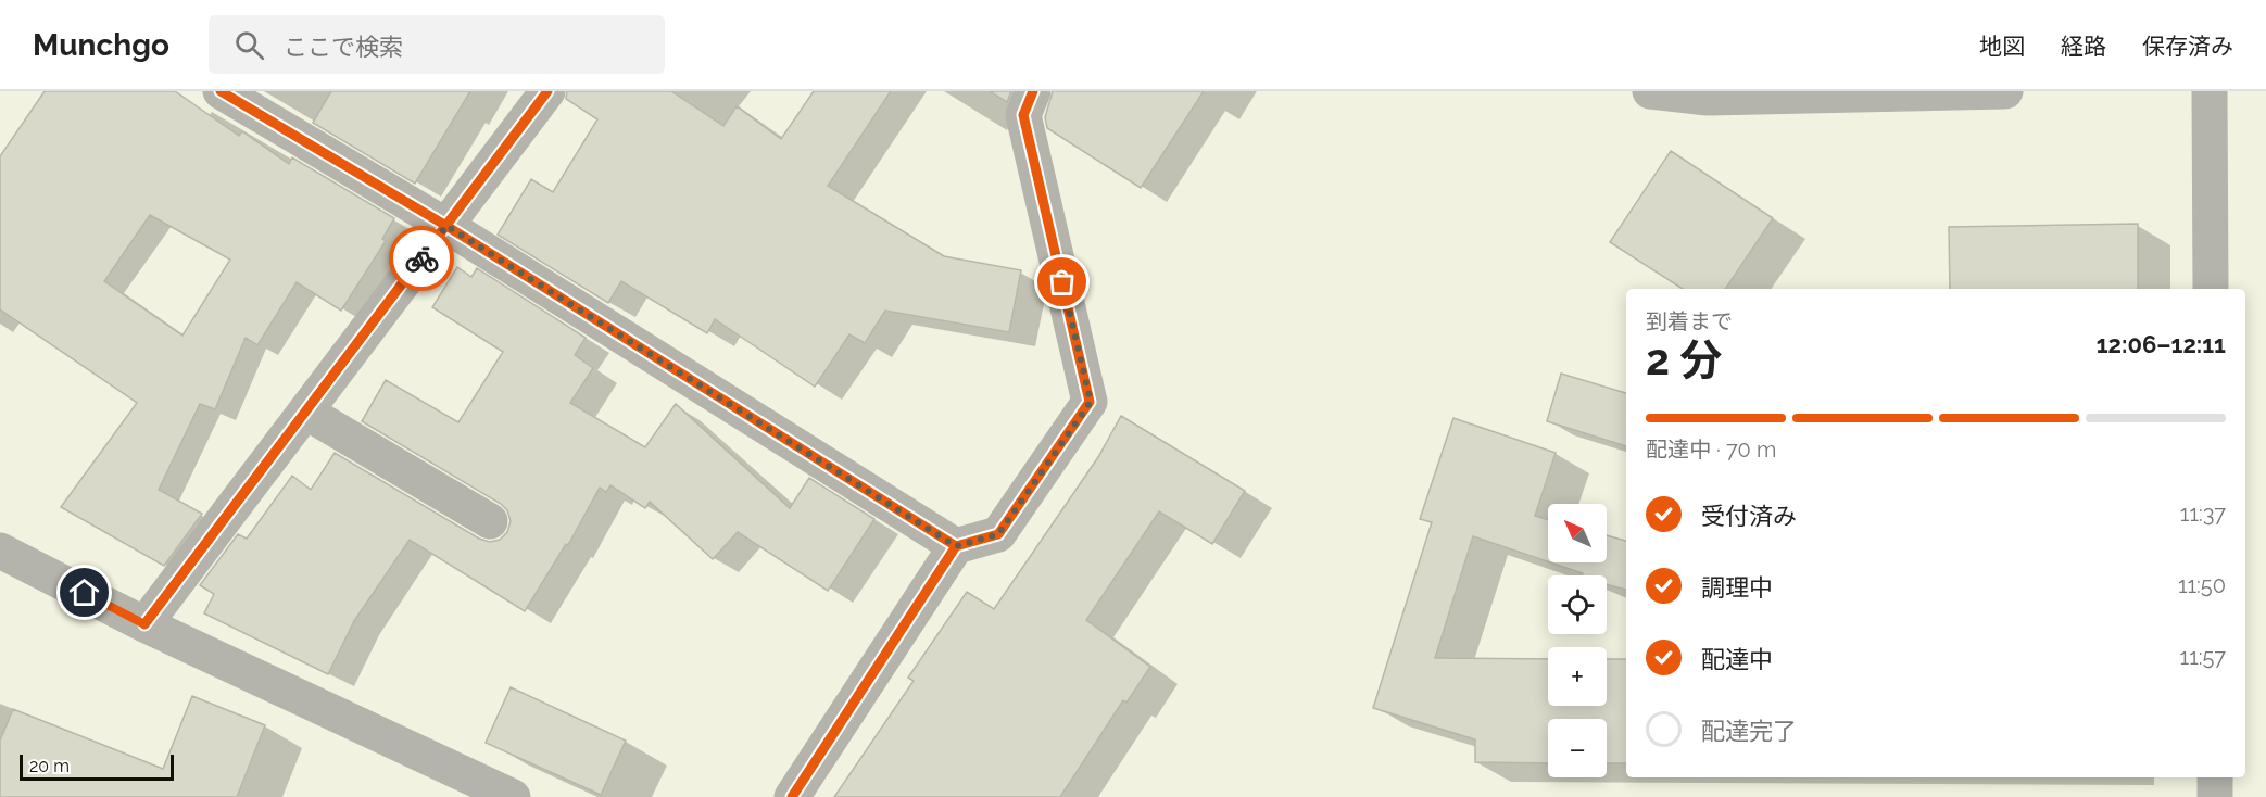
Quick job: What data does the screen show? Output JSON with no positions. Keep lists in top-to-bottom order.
{
  "scale_bar": "20 m",
  "north": "top left",
  "page": {
    "header": "Munchgo",
    "search": "ここで検索",
    "nav": ["地図", "経路", "保存済み"],
    "heading": ["2 分", "到着まで", "12:06–12:11"],
    "bar": "配達中 · 70 m",
    "list": [
      ["受付済み", "11:37"],
      ["調理中", "11:50"],
      ["配達中", "11:57"],
      "配達完了"
    ],
    "map_buttons": ["+", "−"],
    "scale": "20 m"
  }
}
